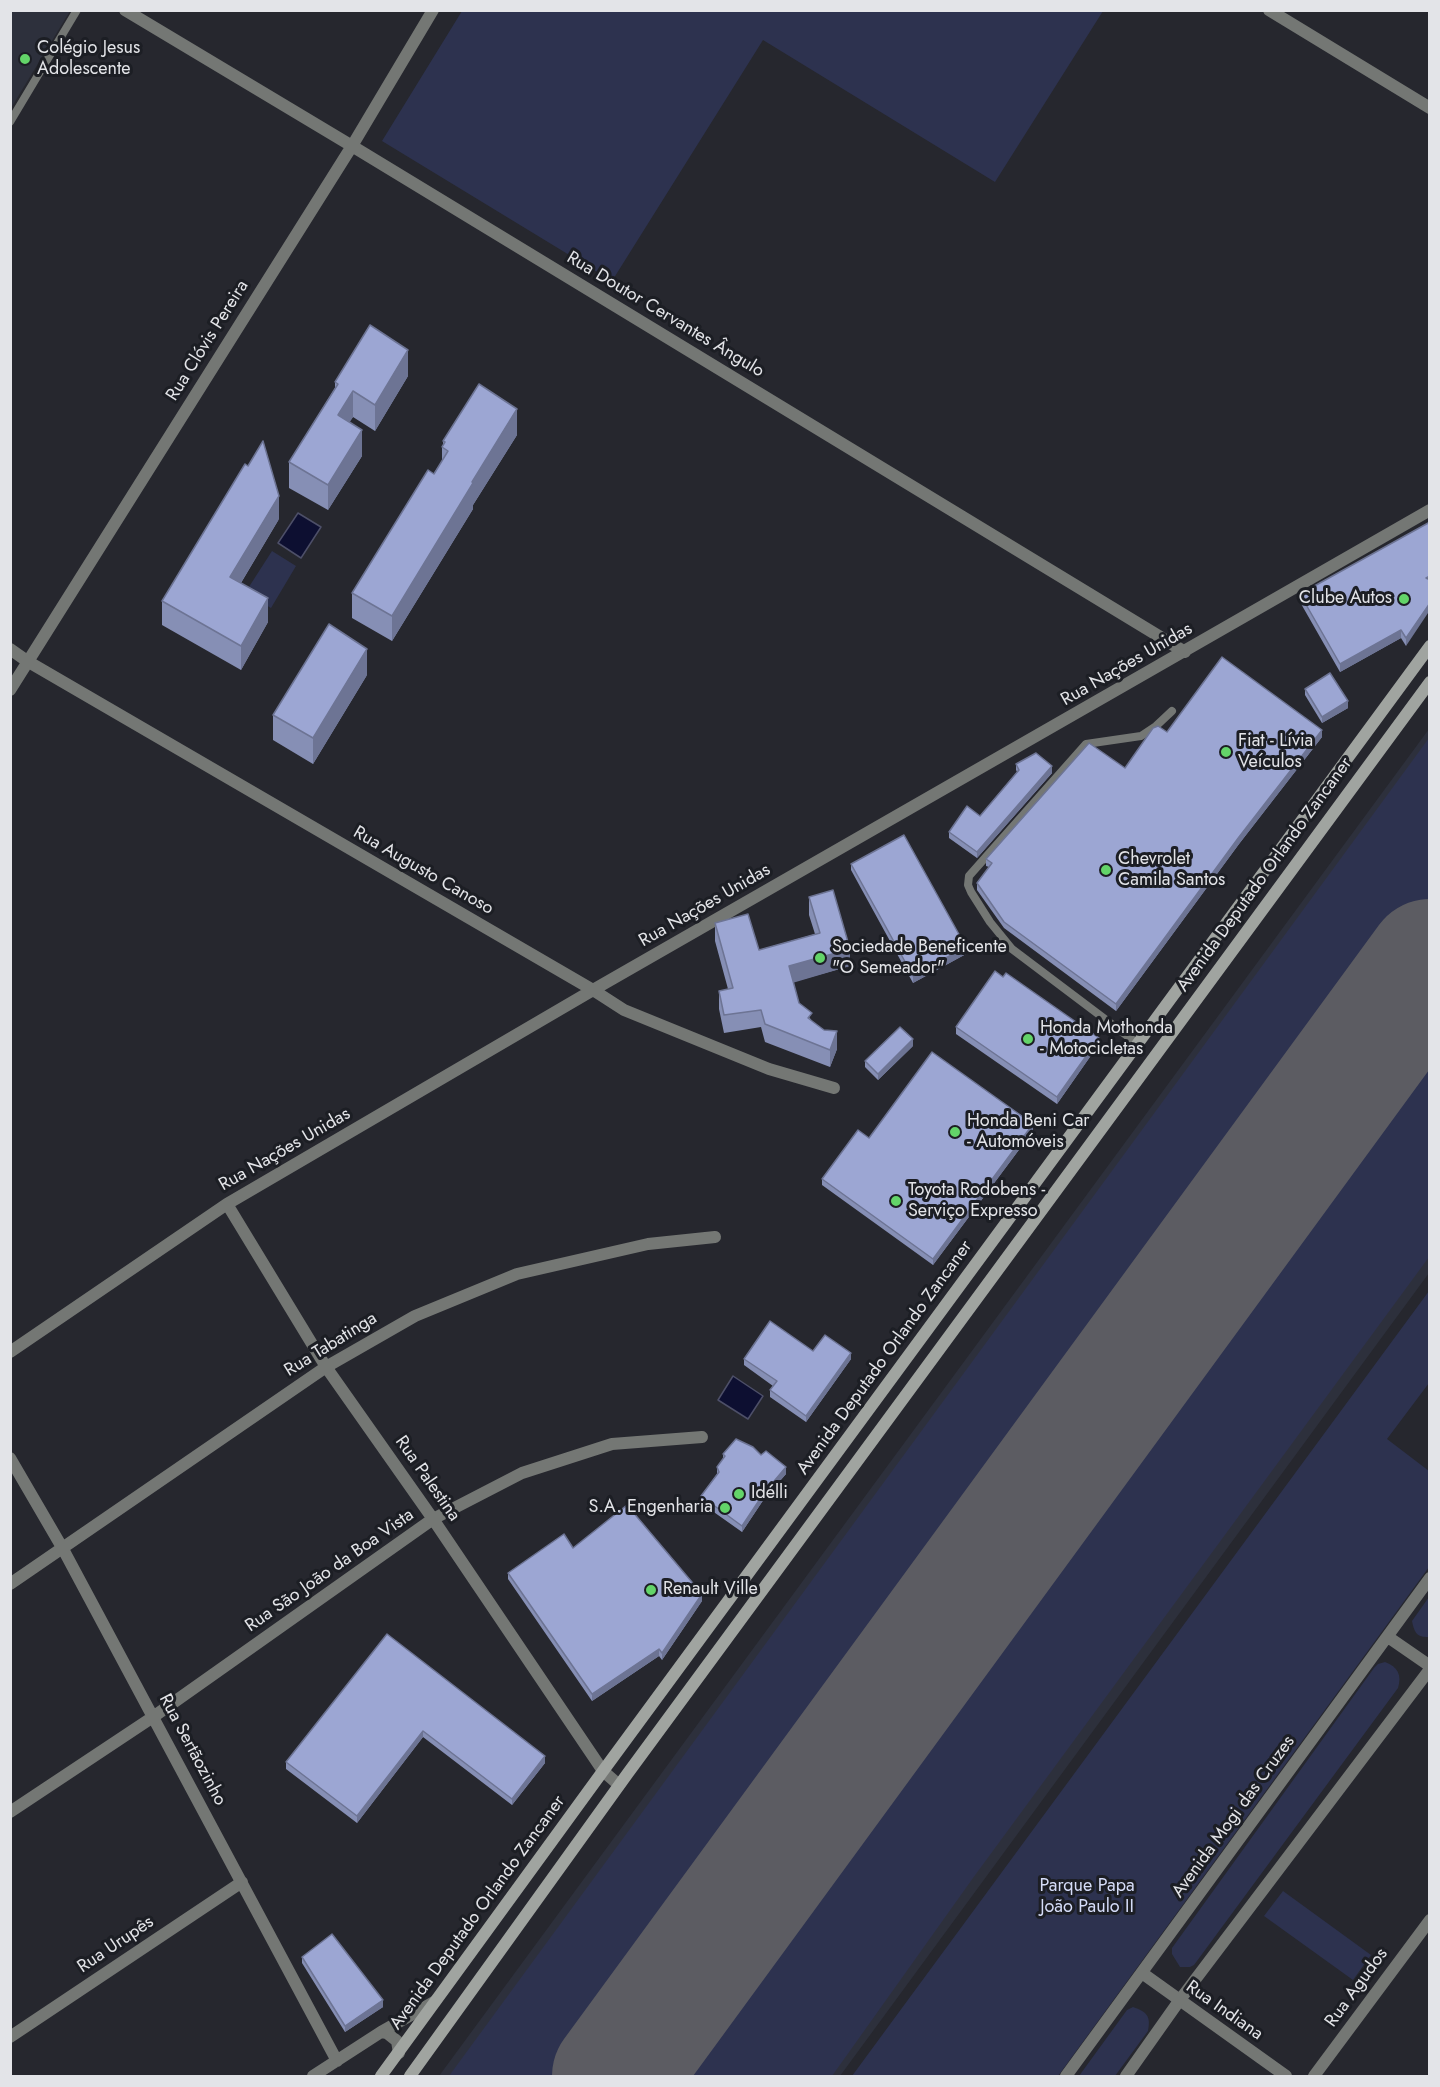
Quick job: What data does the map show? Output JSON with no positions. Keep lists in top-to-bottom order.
{
  "streets": {
    "main road": ["Avenida Deputado Orlando Zancaner"],
    "street": [
      "Rua Doutor Cervantes Ângulo",
      "Rua Clóvis Pereira",
      "Rua Nações Unidas",
      "Rua Augusto Canoso",
      "Rua Tabatinga",
      "Rua Palestina",
      "Rua São João da Boa Vista",
      "Rua Sertãozinho",
      "Avenida Mogi das Cruzes",
      "Rua Urupês",
      "Rua Agudos",
      "Rua Indiana"
    ]
  },
  "crossings": [
    ["Rua Doutor Cervantes Ângulo", "Rua Clóvis Pereira"],
    ["Rua Doutor Cervantes Ângulo", "Rua Nações Unidas"],
    ["Rua Clóvis Pereira", "Rua Augusto Canoso"],
    ["Rua Nações Unidas", "Rua Augusto Canoso"],
    ["Rua Nações Unidas", "Rua Palestina"],
    ["Avenida Deputado Orlando Zancaner", "Rua Palestina"],
    ["Rua Tabatinga", "Rua Palestina"],
    ["Rua Tabatinga", "Rua Sertãozinho"],
    ["Rua Palestina", "Rua São João da Boa Vista"],
    ["Rua São João da Boa Vista", "Rua Sertãozinho"],
    ["Rua Sertãozinho", "Rua Urupês"],
    ["Avenida Mogi das Cruzes", "Rua Indiana"]
  ],
  "parks": ["Parque Papa João Paulo II"],
  "places": [
    "Colégio Jesus Adolescente",
    "Clube Autos",
    "Fiat - Lívia Veículos",
    "Chevrolet Camila Santos",
    "Sociedade Beneficente \"O Semeador\"",
    "Honda Mothonda - Motocicletas",
    "Honda Beni Car - Automóveis",
    "Toyota Rodobens - Serviço Expresso",
    "Idélli",
    "S.A. Engenharia",
    "Renault Ville"
  ]
}
